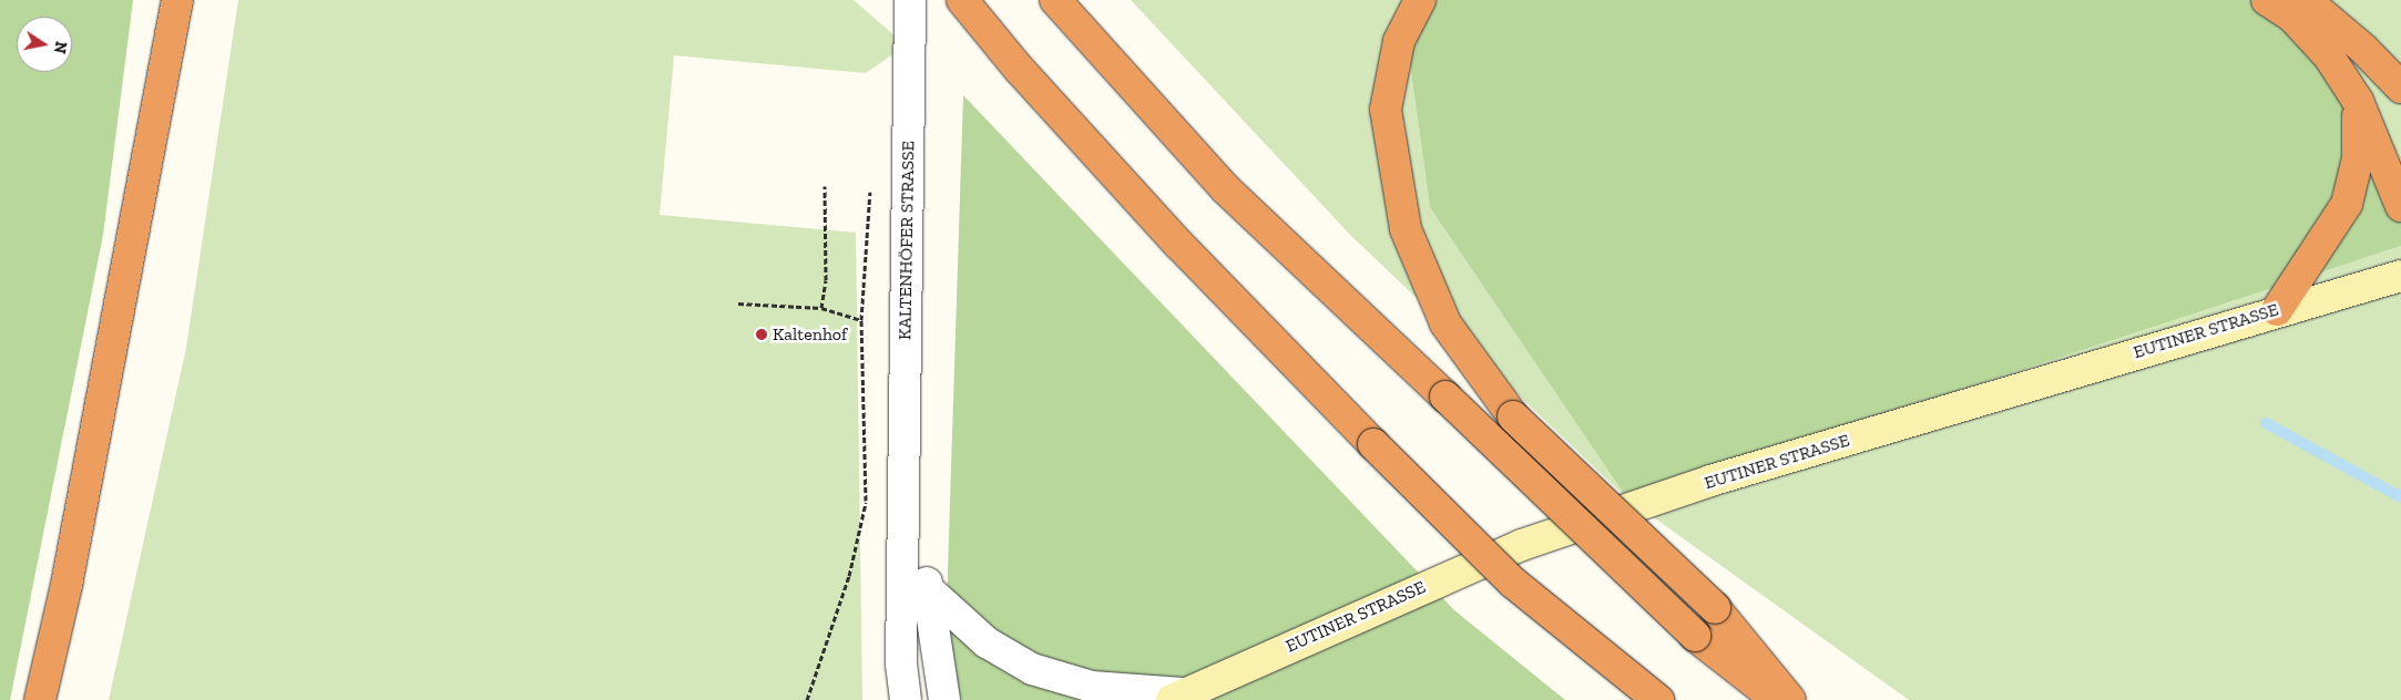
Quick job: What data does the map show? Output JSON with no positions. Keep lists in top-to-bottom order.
{
  "streets": {
    "main road": ["EUTINER STRASSE"],
    "street": ["KALTENHÖFER STRASSE"]
  },
  "places": ["Kaltenhof"],
  "north": "right"
}
